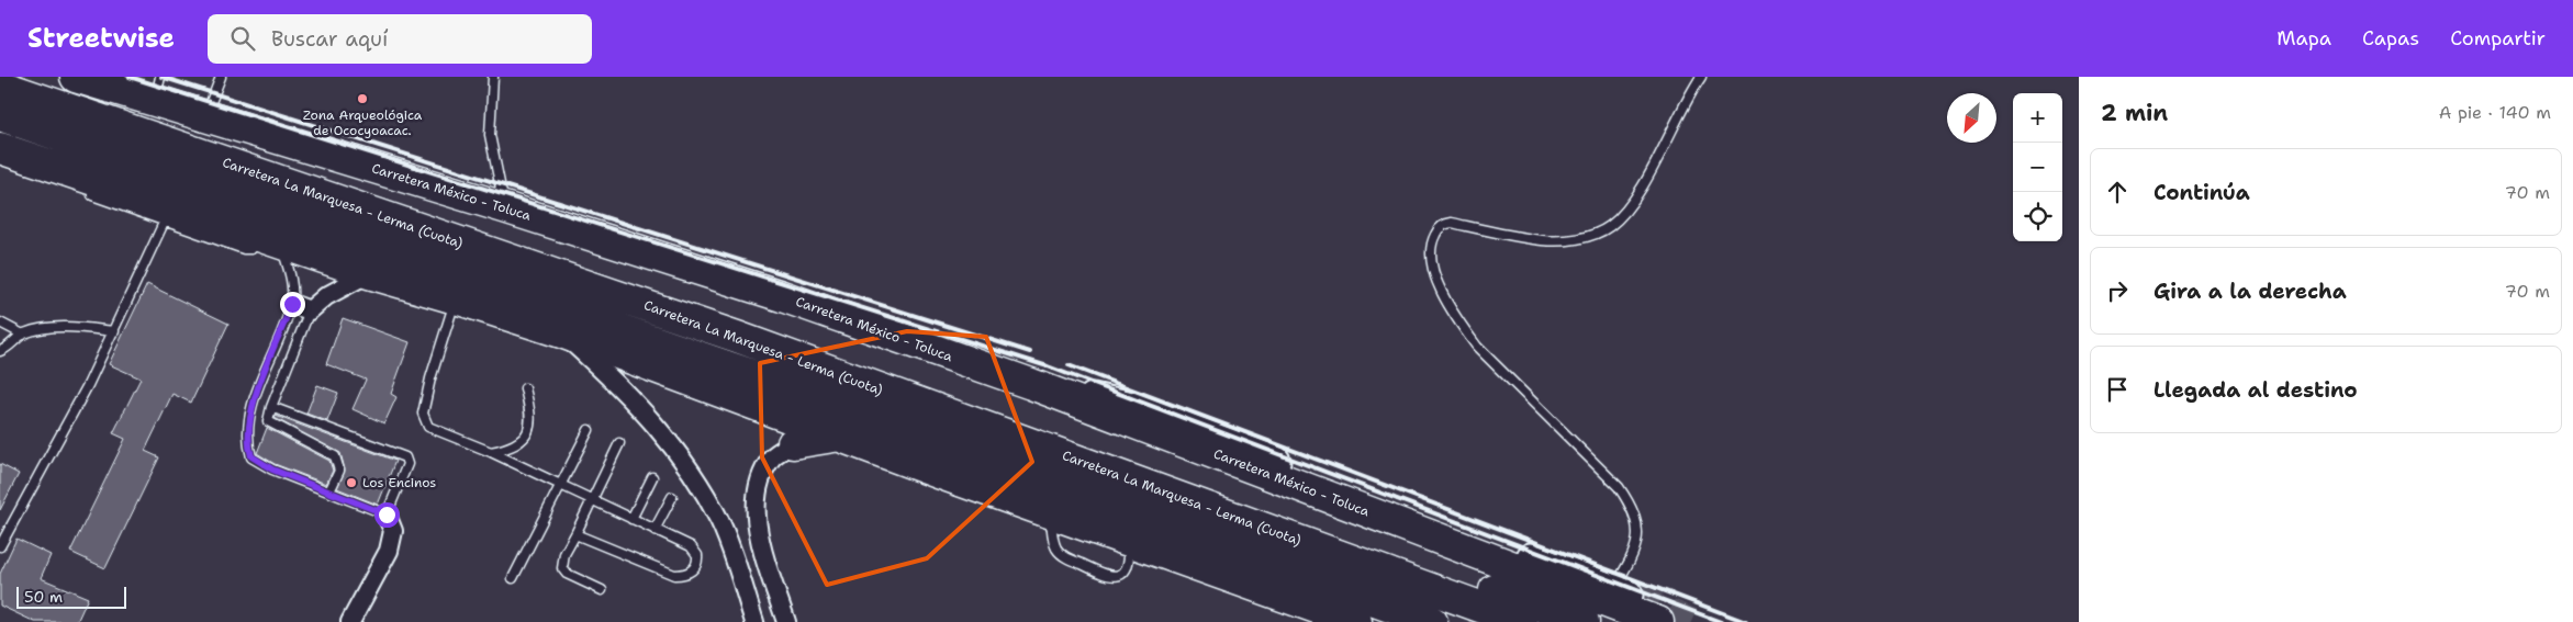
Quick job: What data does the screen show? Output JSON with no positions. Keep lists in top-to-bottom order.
{
  "streets": {
    "highway": ["Carretera México - Toluca", "Carretera La Marquesa - Lerma (Cuota)"]
  },
  "places": ["Zona Arqueológica de Ococyoacac.", "Los Encinos"],
  "scale_bar": "50 m",
  "north": "bottom left",
  "page": {
    "header": "Streetwise",
    "search": "Buscar aquí",
    "nav": ["Mapa", "Capas", "Compartir"],
    "heading": ["2 min", "A pie · 140 m"],
    "map_buttons": ["+", "−"],
    "list": [
      ["Continúa", "70 m"],
      ["Gira a la derecha", "70 m"],
      "Llegada al destino"
    ],
    "scale": "50 m"
  }
}
